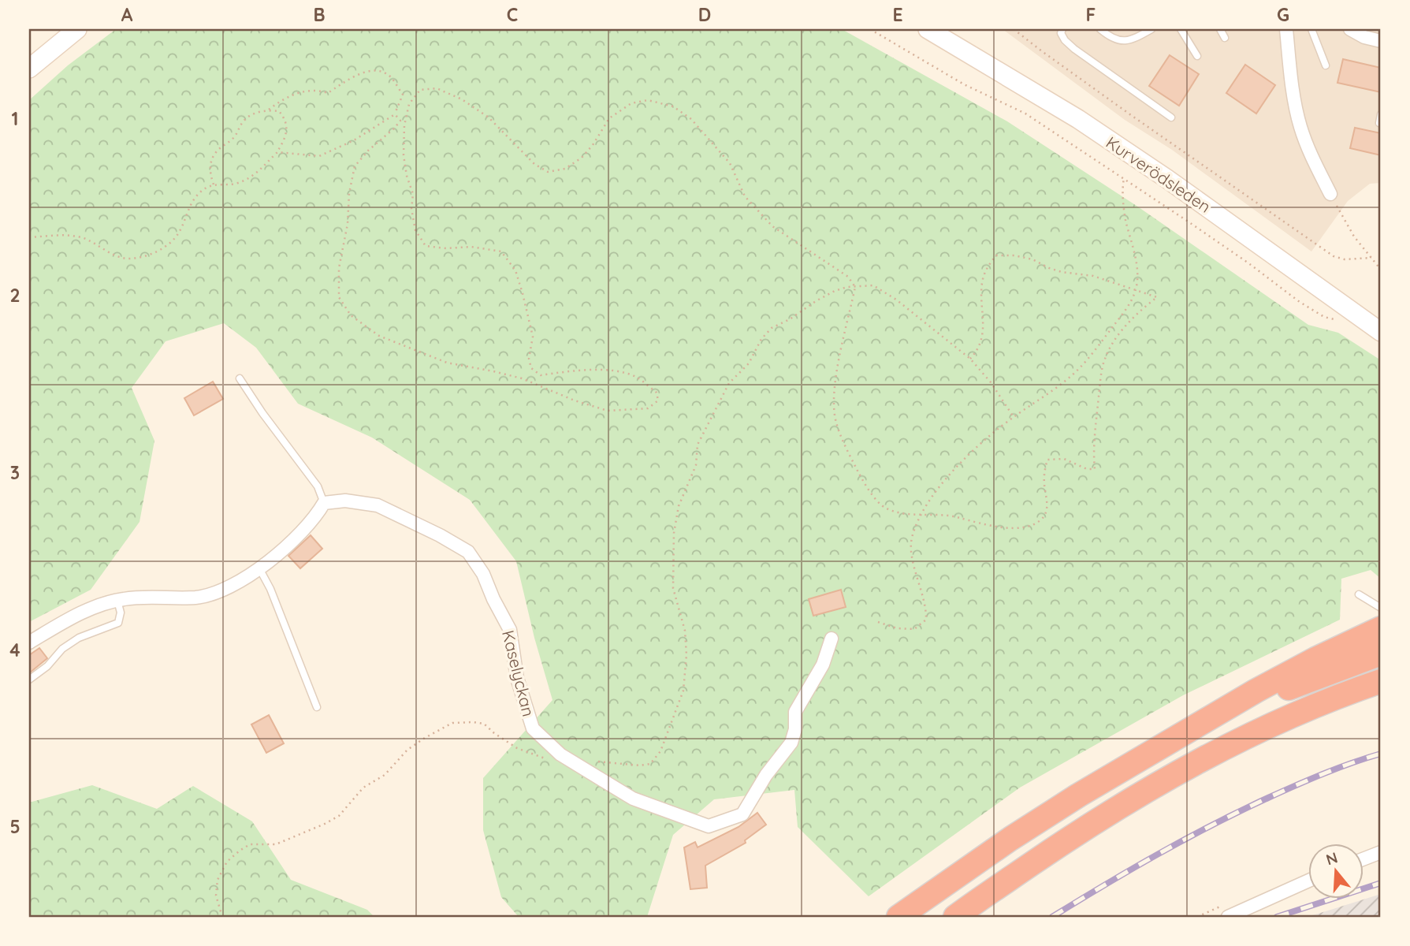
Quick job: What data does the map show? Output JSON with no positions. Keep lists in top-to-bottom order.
{
  "streets": {
    "main road": ["Kurverödsleden"],
    "street": ["Kaselyckan"]
  },
  "north": "top",
  "grid": {
    "columns": [
      "A",
      "B",
      "C",
      "D",
      "E",
      "F",
      "G"
    ],
    "rows": [
      "1",
      "2",
      "3",
      "4",
      "5"
    ]
  }
}
